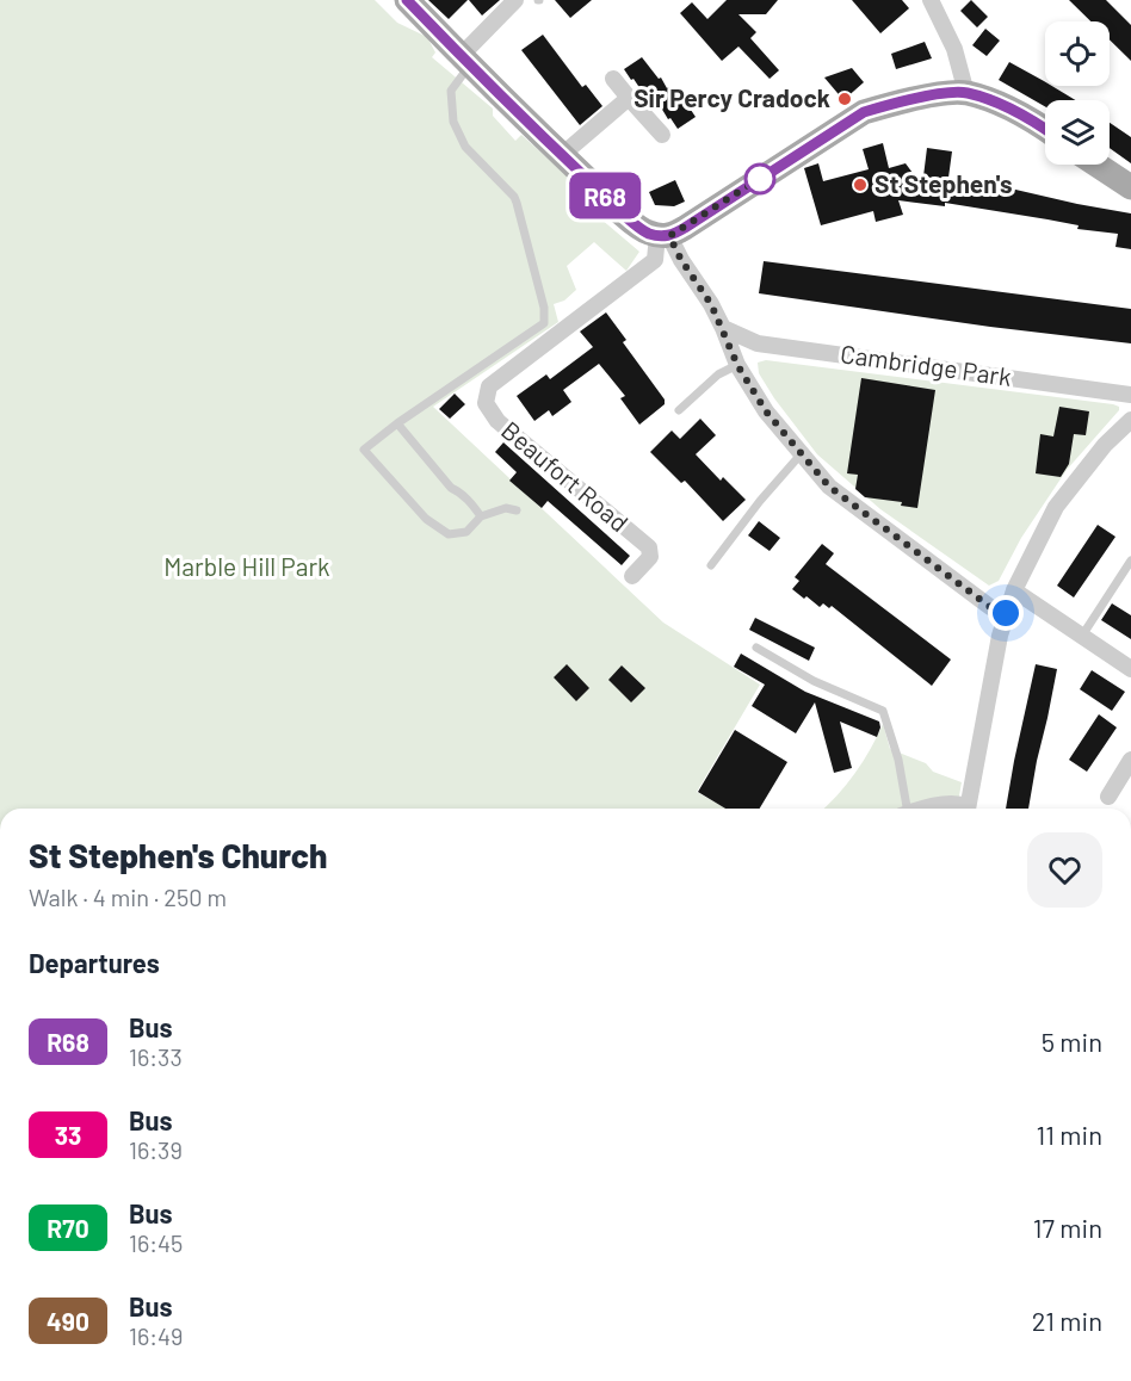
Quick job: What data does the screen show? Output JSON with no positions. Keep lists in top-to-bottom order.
{
  "streets": {
    "street": ["Cambridge Park", "Beaufort Road"]
  },
  "parks": ["Marble Hill Park"],
  "places": ["Sir Percy Cradock", "St Stephen's"],
  "lines": ["bus line R68"],
  "page": {
    "on_map": "R68",
    "heading": [
      ["St Stephen's Church", "Walk · 4 min · 250 m"],
      "Departures"
    ],
    "list": [
      {
        "mark": "R68",
        "name": "Bus",
        "note": "16:33",
        "value": "5 min"
      },
      {
        "mark": "33",
        "name": "Bus",
        "note": "16:39",
        "value": "11 min"
      },
      {
        "mark": "R70",
        "name": "Bus",
        "note": "16:45",
        "value": "17 min"
      },
      {
        "mark": "490",
        "name": "Bus",
        "note": "16:49",
        "value": "21 min"
      }
    ]
  }
}
